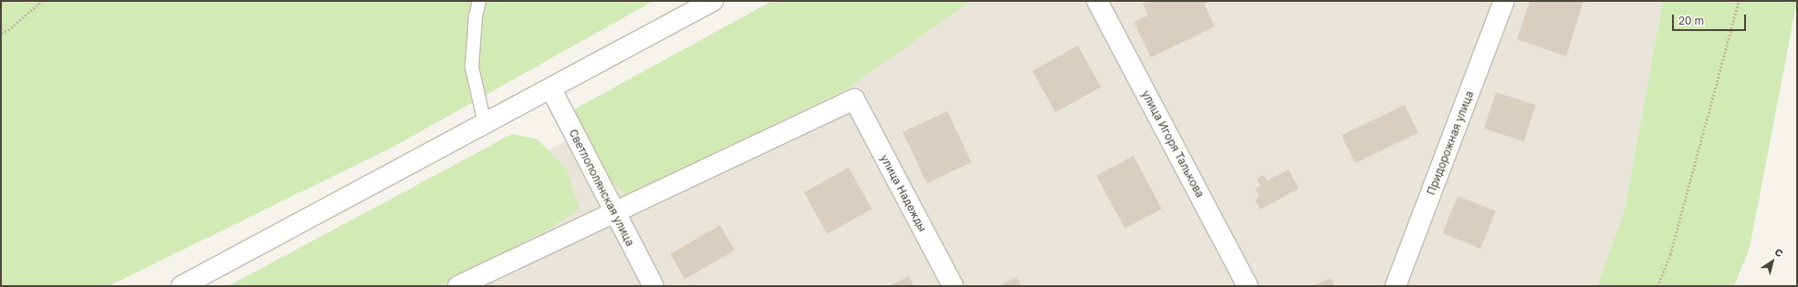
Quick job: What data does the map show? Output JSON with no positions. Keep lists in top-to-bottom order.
{
  "streets": {
    "street": [
      "Придорожная улица",
      "улица Игоря Талькова",
      "Светлополянская улица",
      "улица Надежды"
    ]
  },
  "crossings": [
    ["Светлополянская улица", "улица Надежды"]
  ],
  "scale_bar": "20 m",
  "north": "top right"
}
